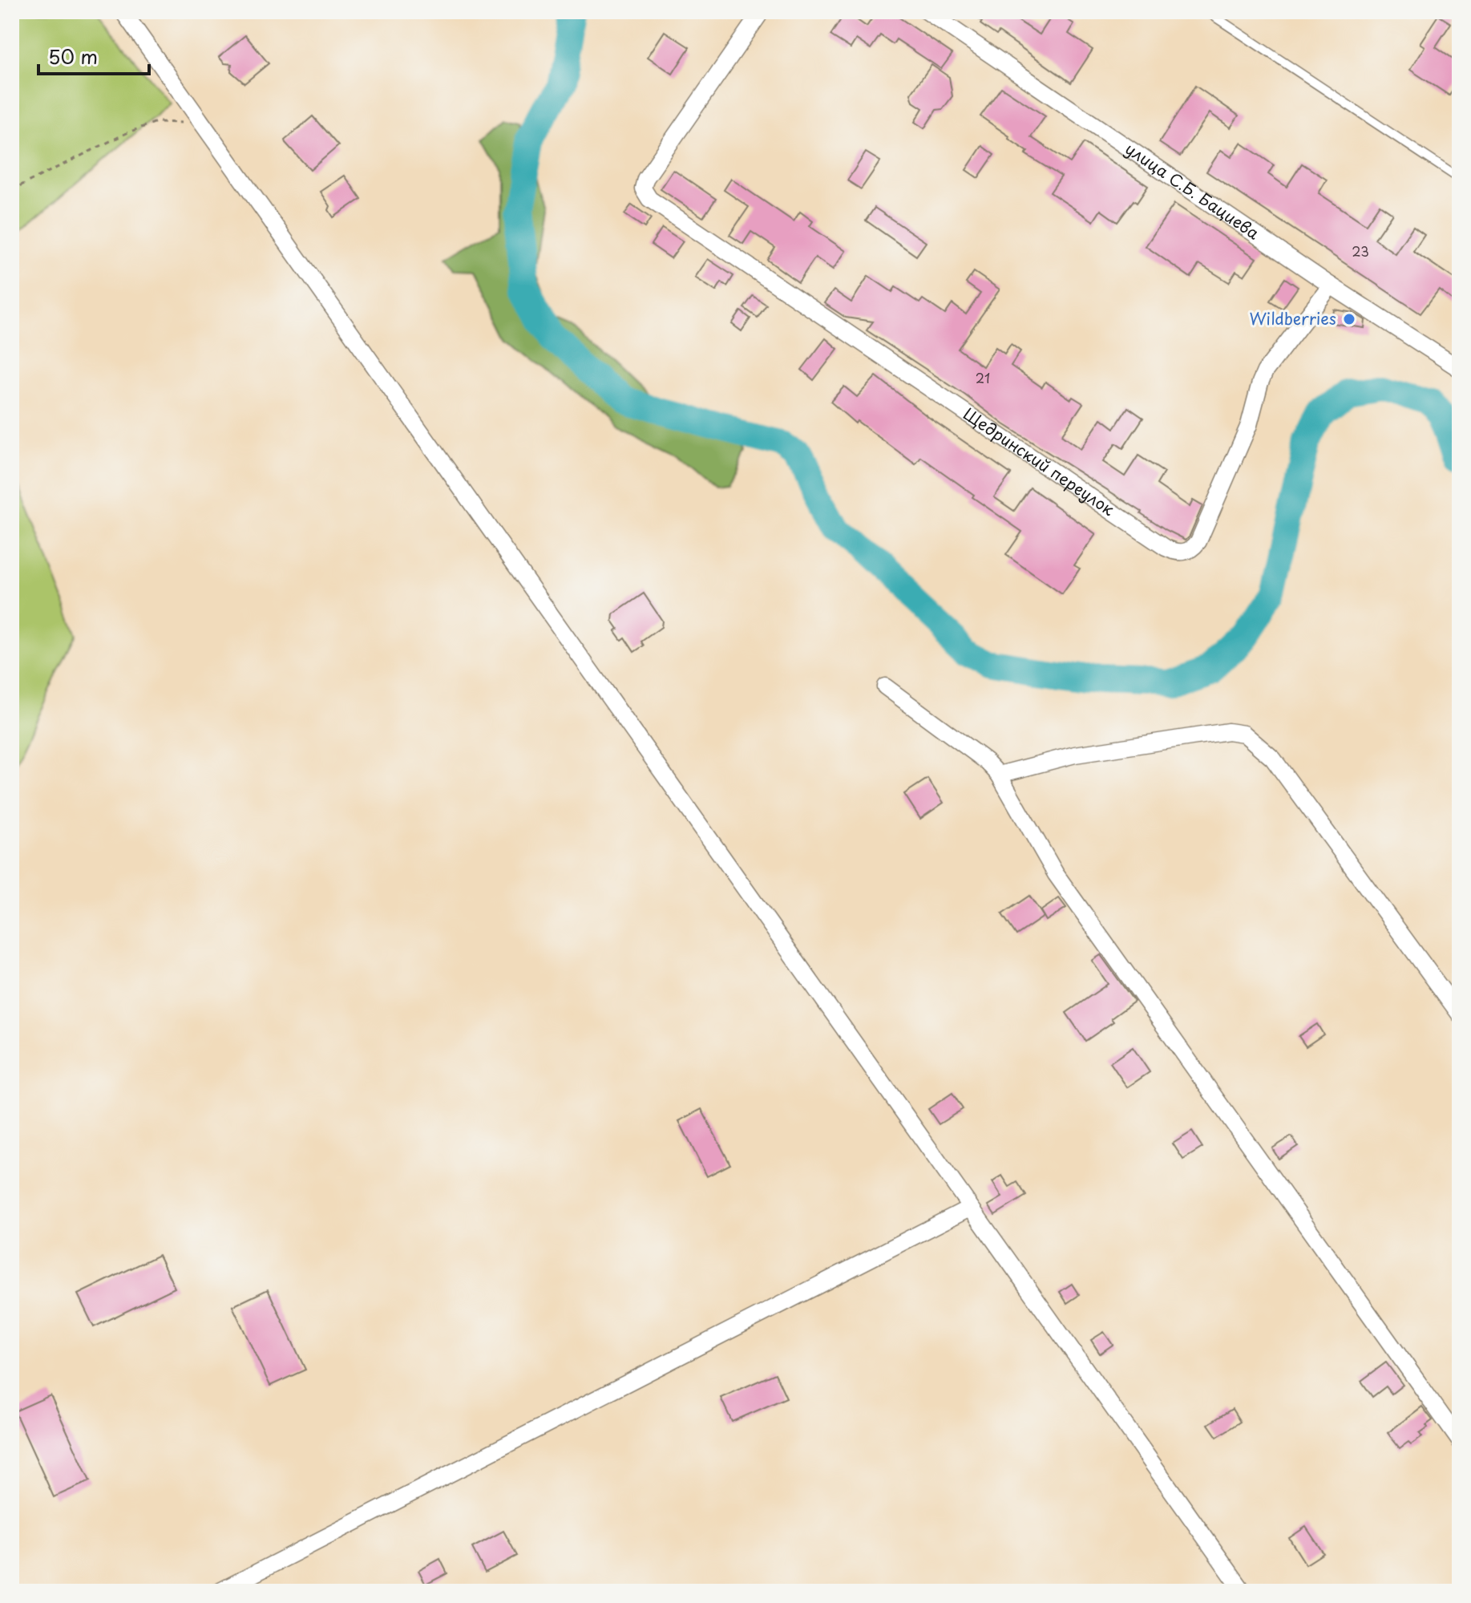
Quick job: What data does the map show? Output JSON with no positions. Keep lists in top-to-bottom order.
{
  "streets": {
    "street": ["улица С.Б. Бациева", "Щедринский переулок"]
  },
  "crossings": [
    ["улица С.Б. Бациева", "Щедринский переулок"]
  ],
  "places": ["Wildberries"],
  "house_numbers": ["23", "21"],
  "scale_bar": "50 m"
}
